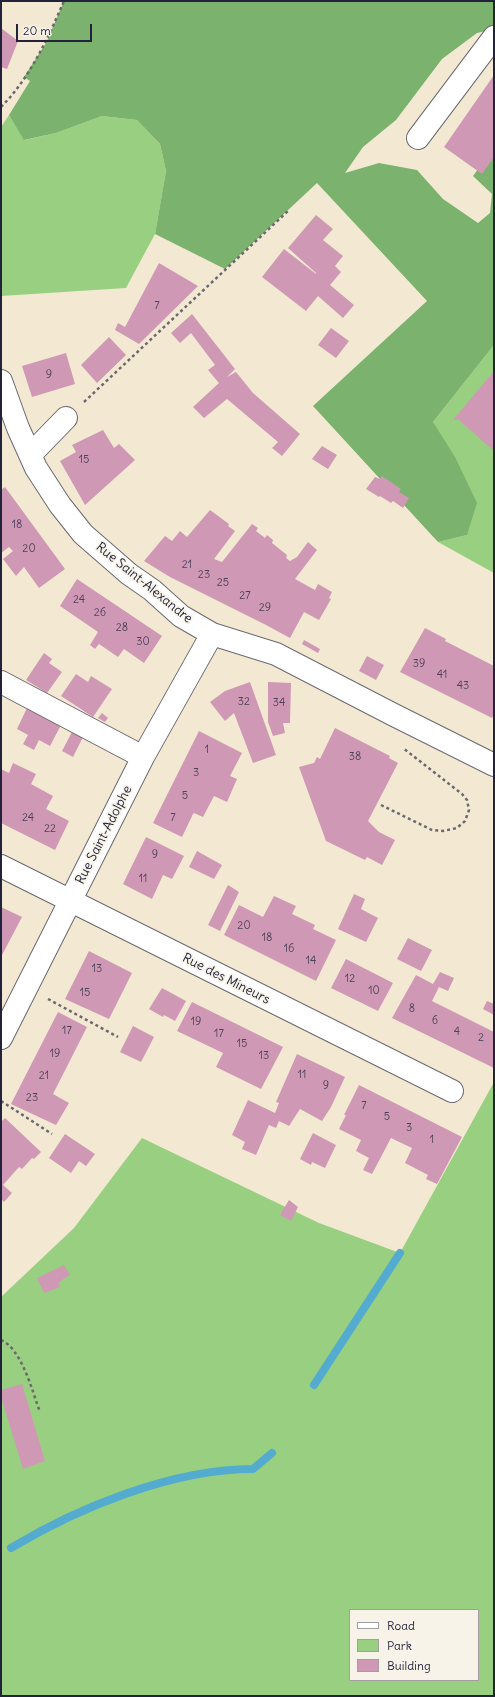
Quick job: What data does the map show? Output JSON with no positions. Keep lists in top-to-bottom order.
{
  "streets": {
    "street": ["Rue Saint-Alexandre", "Rue Saint-Adolphe", "Rue des Mineurs"]
  },
  "crossings": [
    ["Rue Saint-Alexandre", "Rue Saint-Adolphe"],
    ["Rue Saint-Adolphe", "Rue des Mineurs"]
  ],
  "house_numbers": [
    "7",
    "9",
    "15",
    "18",
    "20",
    "21",
    "23",
    "25",
    "27",
    "24",
    "29",
    "26",
    "28",
    "30",
    "39",
    "41",
    "43",
    "32",
    "34",
    "1",
    "38",
    "3",
    "5",
    "24",
    "7",
    "22",
    "9",
    "11",
    "20",
    "18",
    "16",
    "14",
    "13",
    "12",
    "10",
    "15",
    "8",
    "6",
    "19",
    "17",
    "4",
    "17",
    "2",
    "15",
    "19",
    "13",
    "11",
    "21",
    "9",
    "23",
    "7",
    "5",
    "3",
    "1"
  ],
  "legend": ["Road", "Park", "Building"],
  "scale_bar": "20 m"
}
